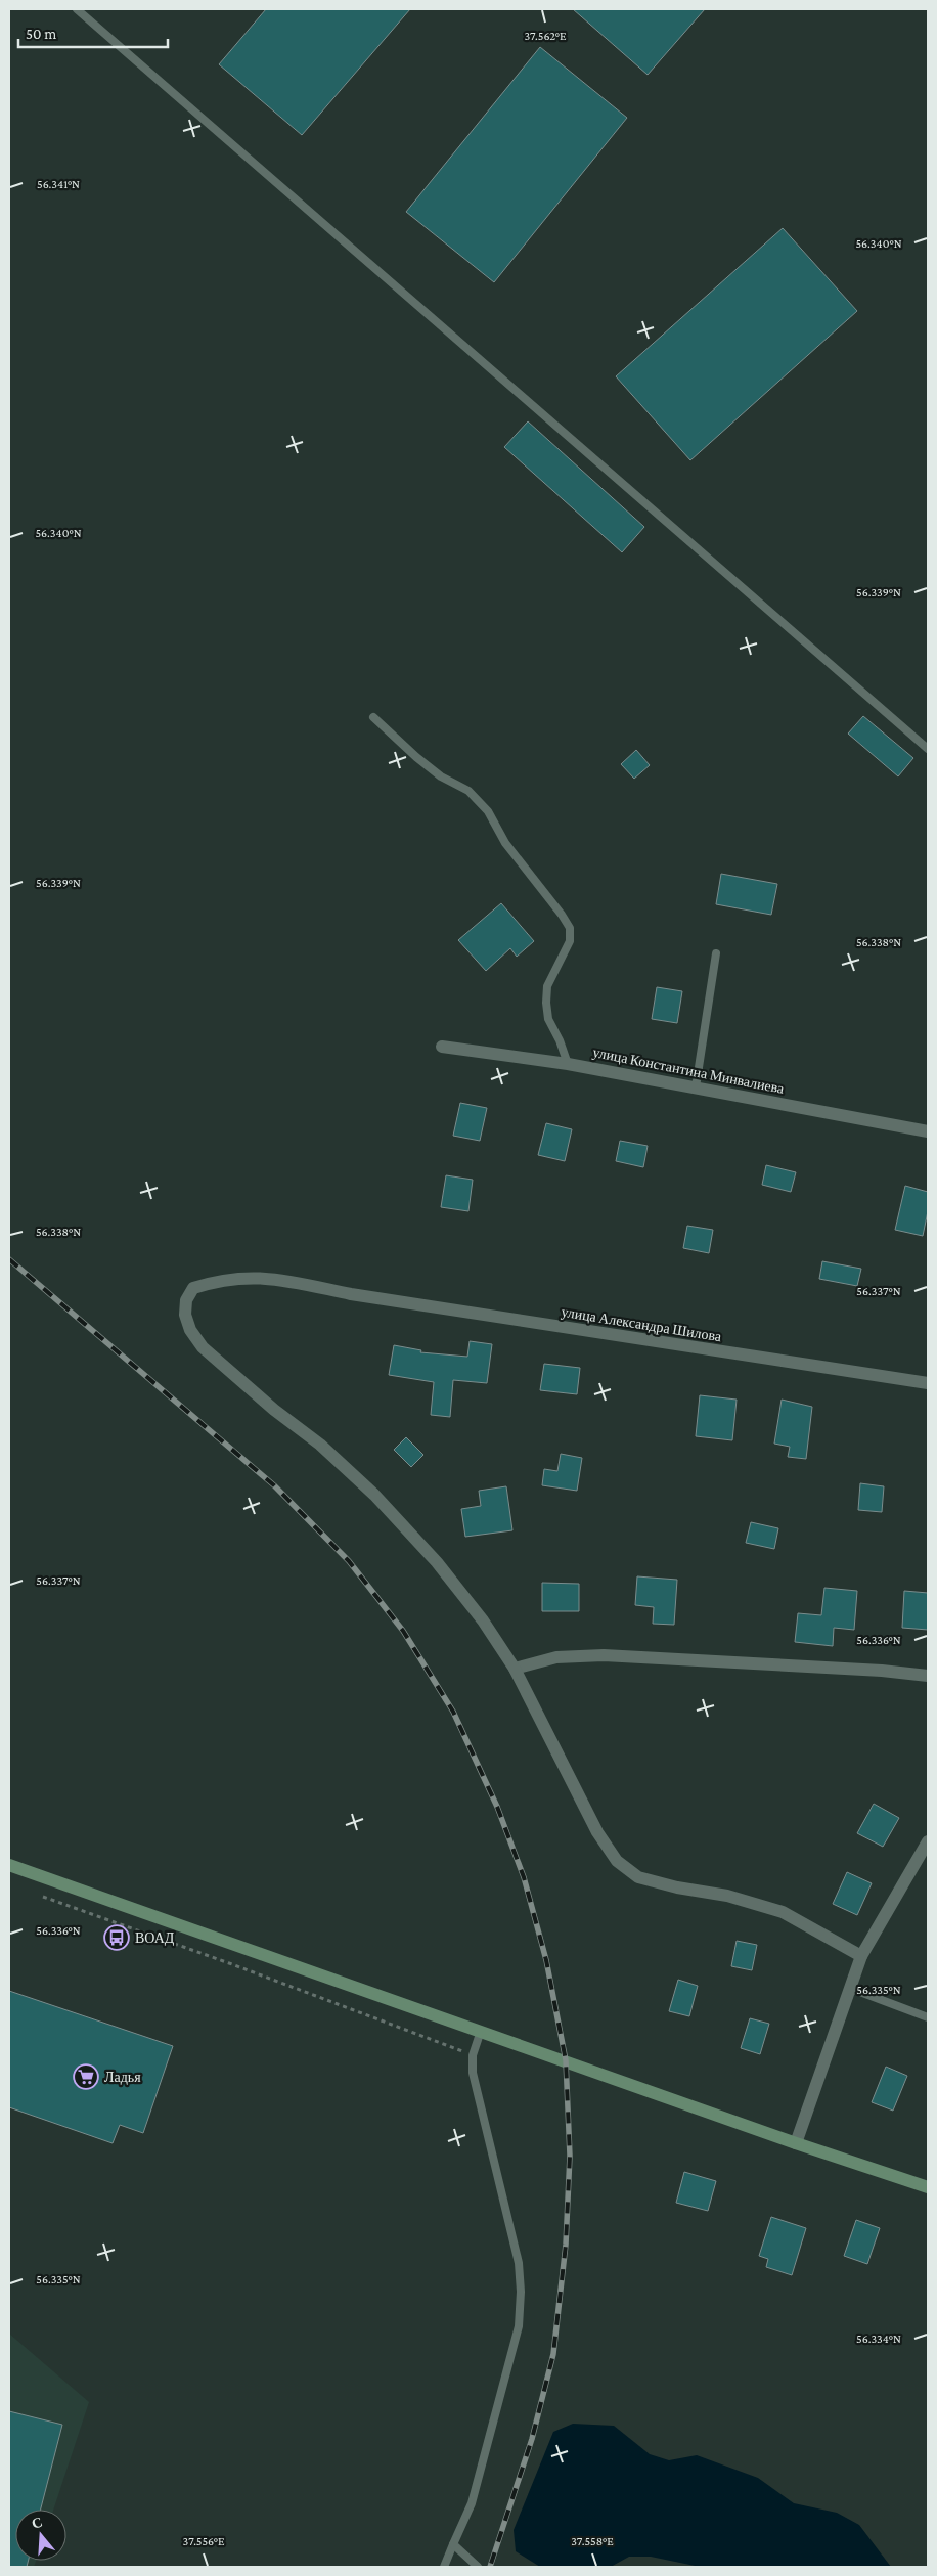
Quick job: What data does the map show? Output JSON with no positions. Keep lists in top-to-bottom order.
{
  "streets": {
    "street": ["улица Константина Минвалиева", "улица Александра Шилова"]
  },
  "places": {
    "bus stop": ["ВОАД"],
    "supermarket": ["Ладья"]
  },
  "scale_bar": "50 m",
  "north": "top",
  "coordinates": [
    "37.562°E",
    "56.341°N",
    "56.340°N",
    "56.339°N",
    "56.338°N",
    "56.337°N",
    "56.336°N",
    "56.335°N",
    "56.334°N",
    "37.556°E",
    "37.558°E"
  ]
}
